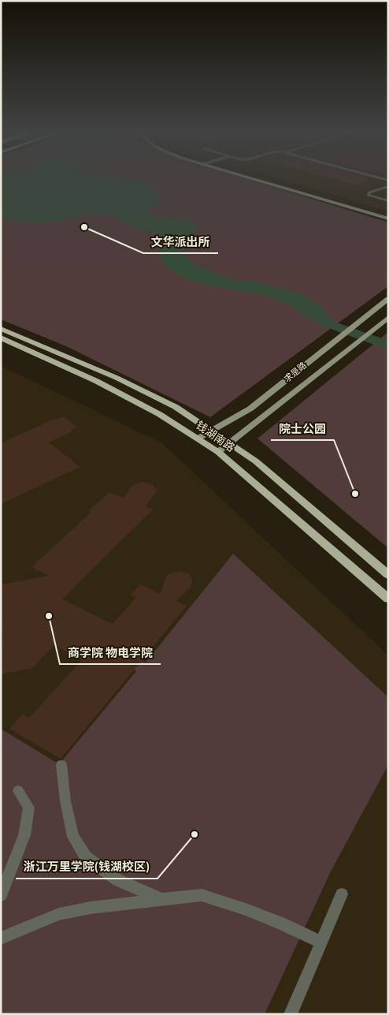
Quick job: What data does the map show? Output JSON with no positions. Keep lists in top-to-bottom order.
{
  "streets": {
    "main road": ["钱湖南路"],
    "street": ["求是路"]
  },
  "crossings": [
    ["求是路", "钱湖南路"]
  ],
  "places": [
    "文华派出所",
    "院士公园",
    "商学院 物电学院",
    "浙江万里学院(钱湖校区)"
  ]
}
